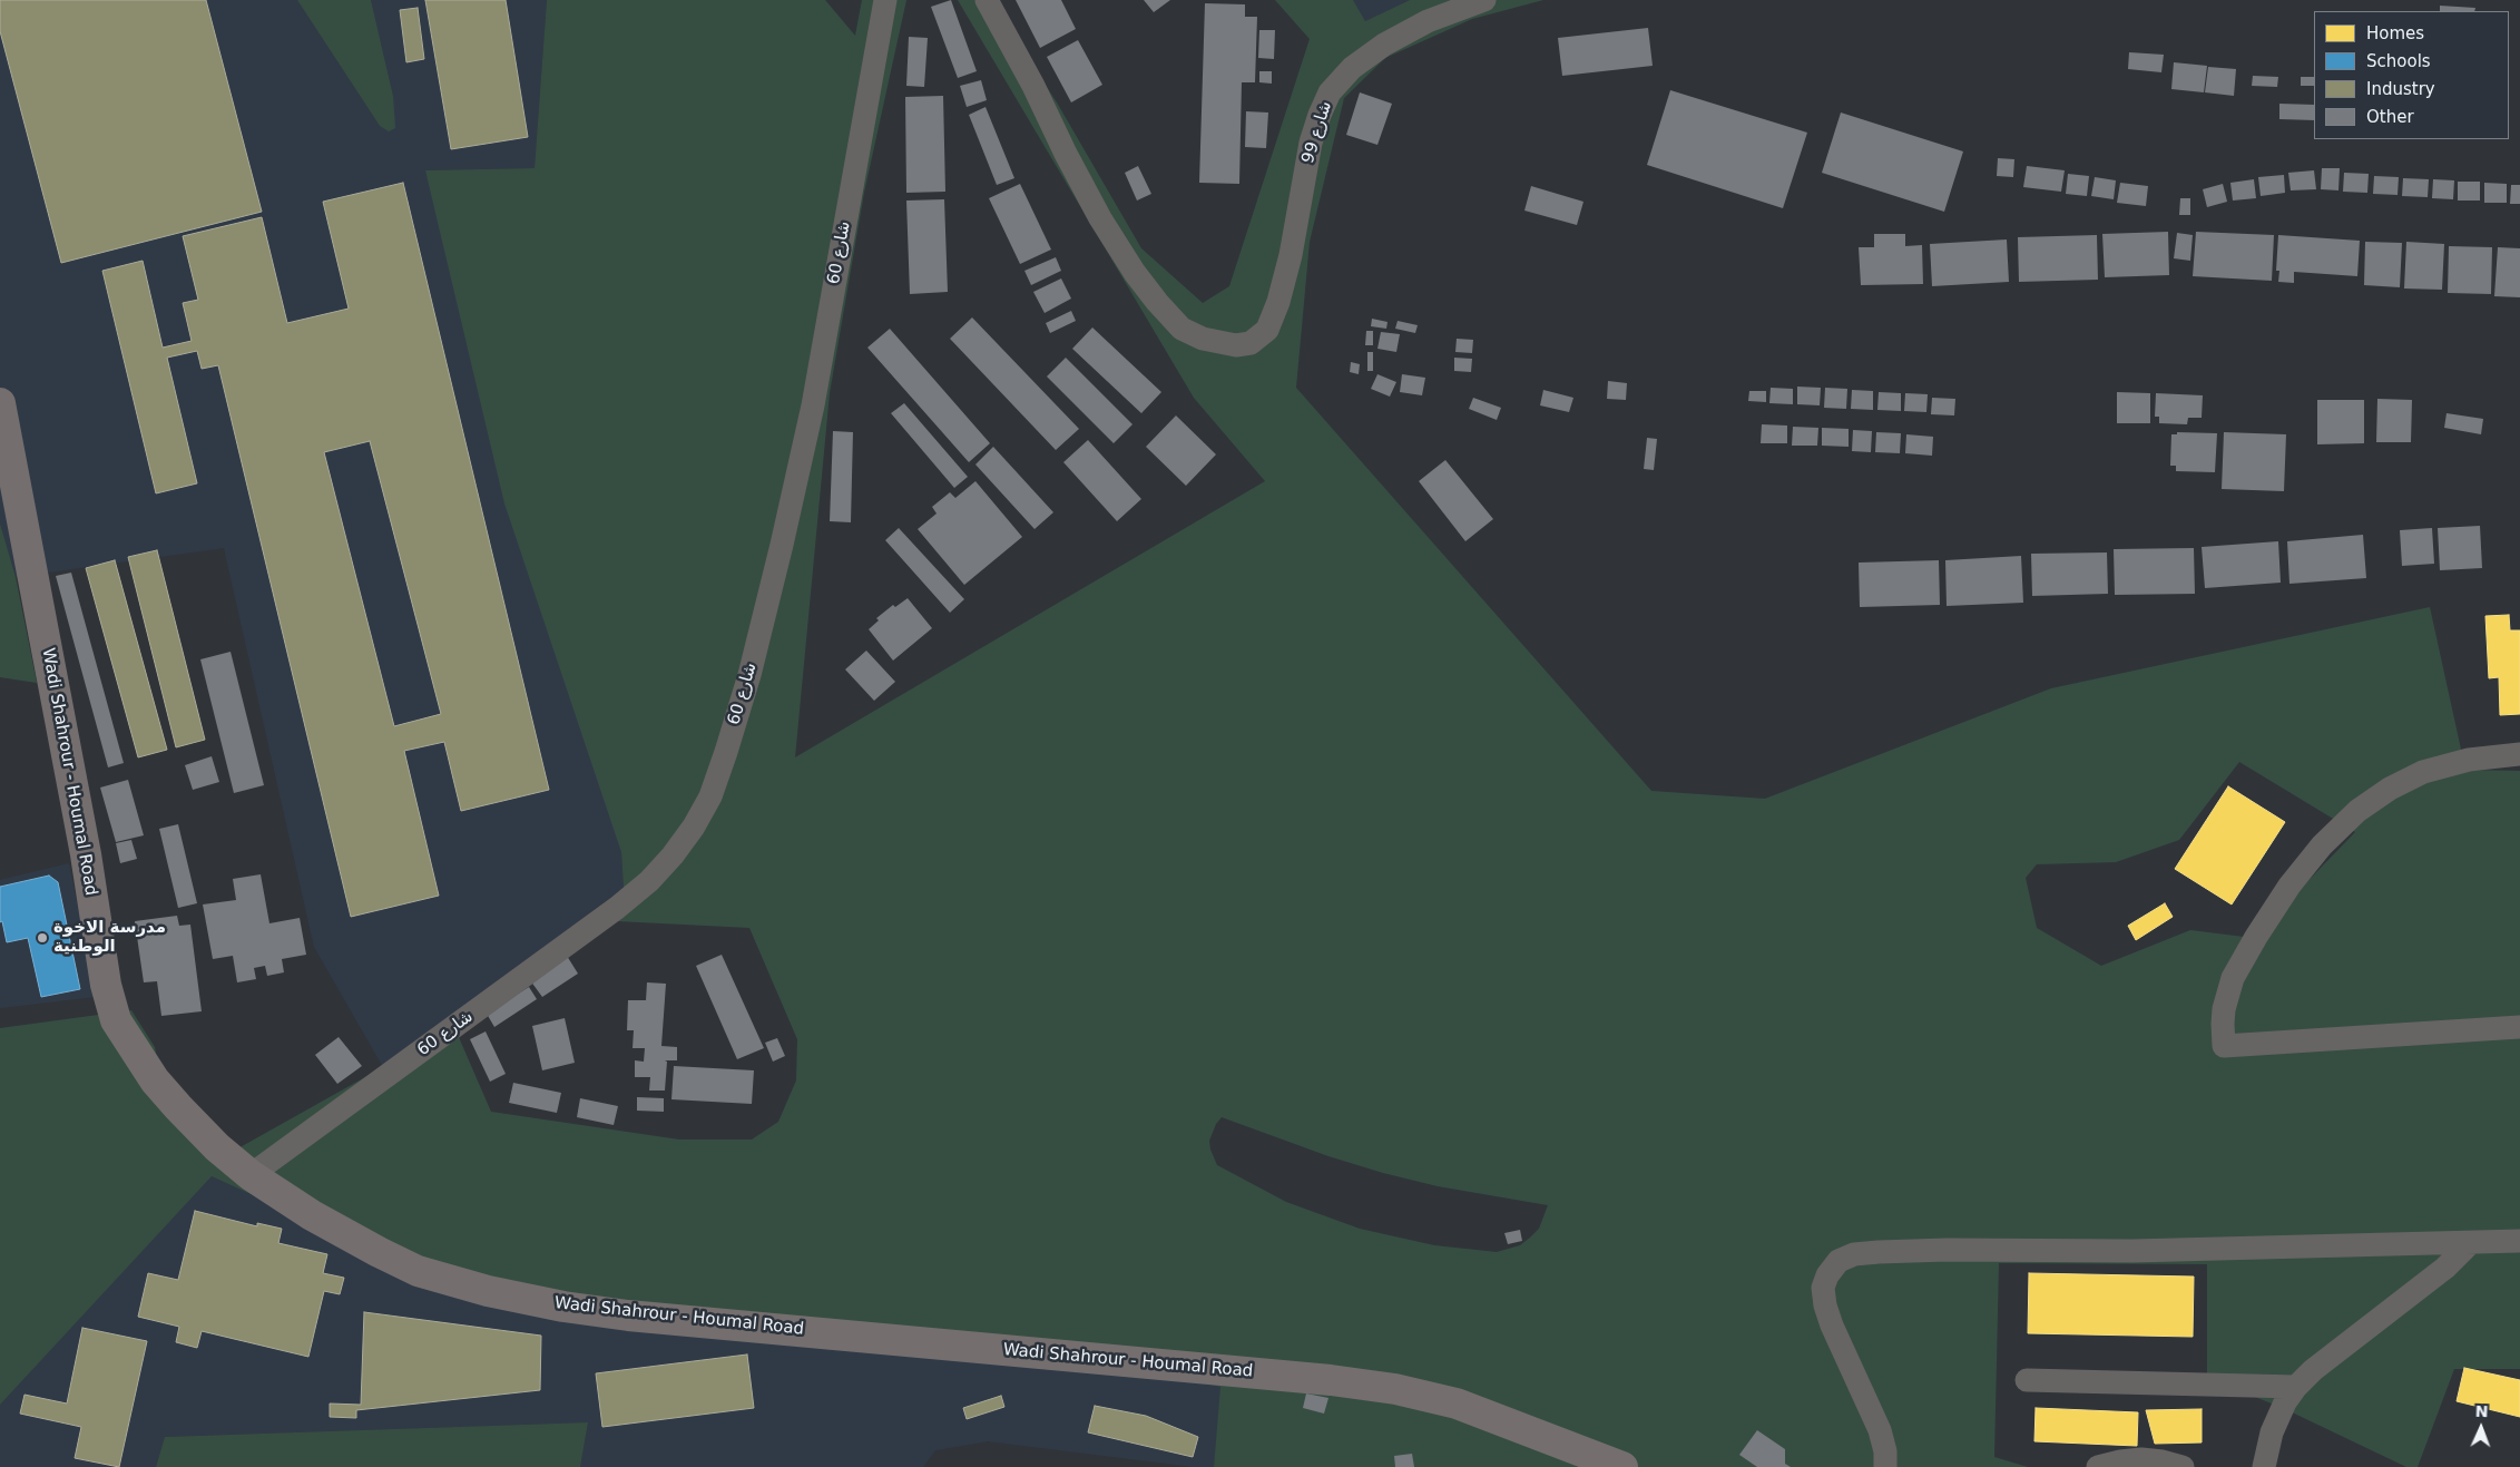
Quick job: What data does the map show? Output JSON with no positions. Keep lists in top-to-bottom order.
{
  "streets": {
    "main road": ["Wadi Shahrour - Houmal Road"],
    "street": ["شارع 99", "شارع 60"]
  },
  "crossings": [
    ["شارع 60", "Wadi Shahrour - Houmal Road"]
  ],
  "places": ["مدرسة الاخوة الوطنية"],
  "legend": [
    "Homes",
    "Schools",
    "Industry",
    "Other"
  ],
  "north": "top"
}
